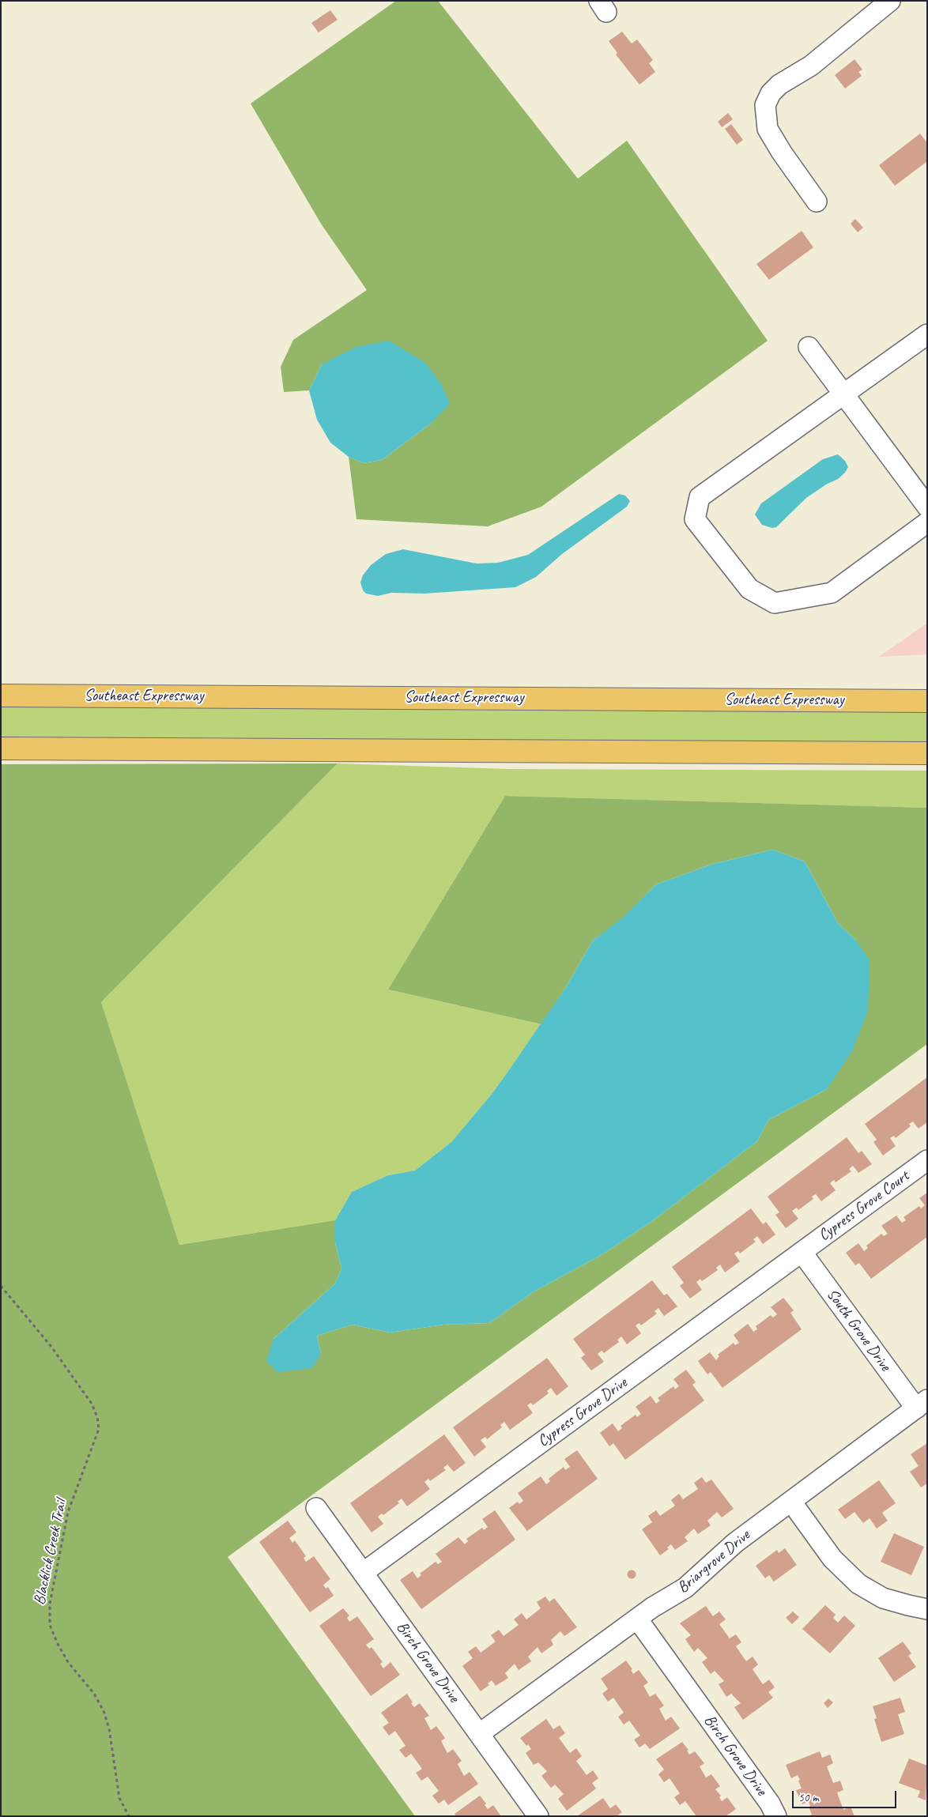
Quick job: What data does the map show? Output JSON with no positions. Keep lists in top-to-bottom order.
{
  "streets": {
    "highway": ["Southeast Expressway"],
    "street": [
      "Cypress Grove Court",
      "South Grove Drive",
      "Cypress Grove Drive",
      "Briargrove Drive",
      "Birch Grove Drive"
    ],
    "path": ["Blacklick Creek Trail"]
  },
  "crossings": [
    ["Cypress Grove Court", "South Grove Drive"],
    ["Cypress Grove Court", "Cypress Grove Drive"],
    ["South Grove Drive", "Cypress Grove Drive"],
    ["South Grove Drive", "Briargrove Drive"],
    ["Cypress Grove Drive", "Birch Grove Drive"],
    ["Briargrove Drive", "Birch Grove Drive"]
  ],
  "scale_bar": "50 m"
}
